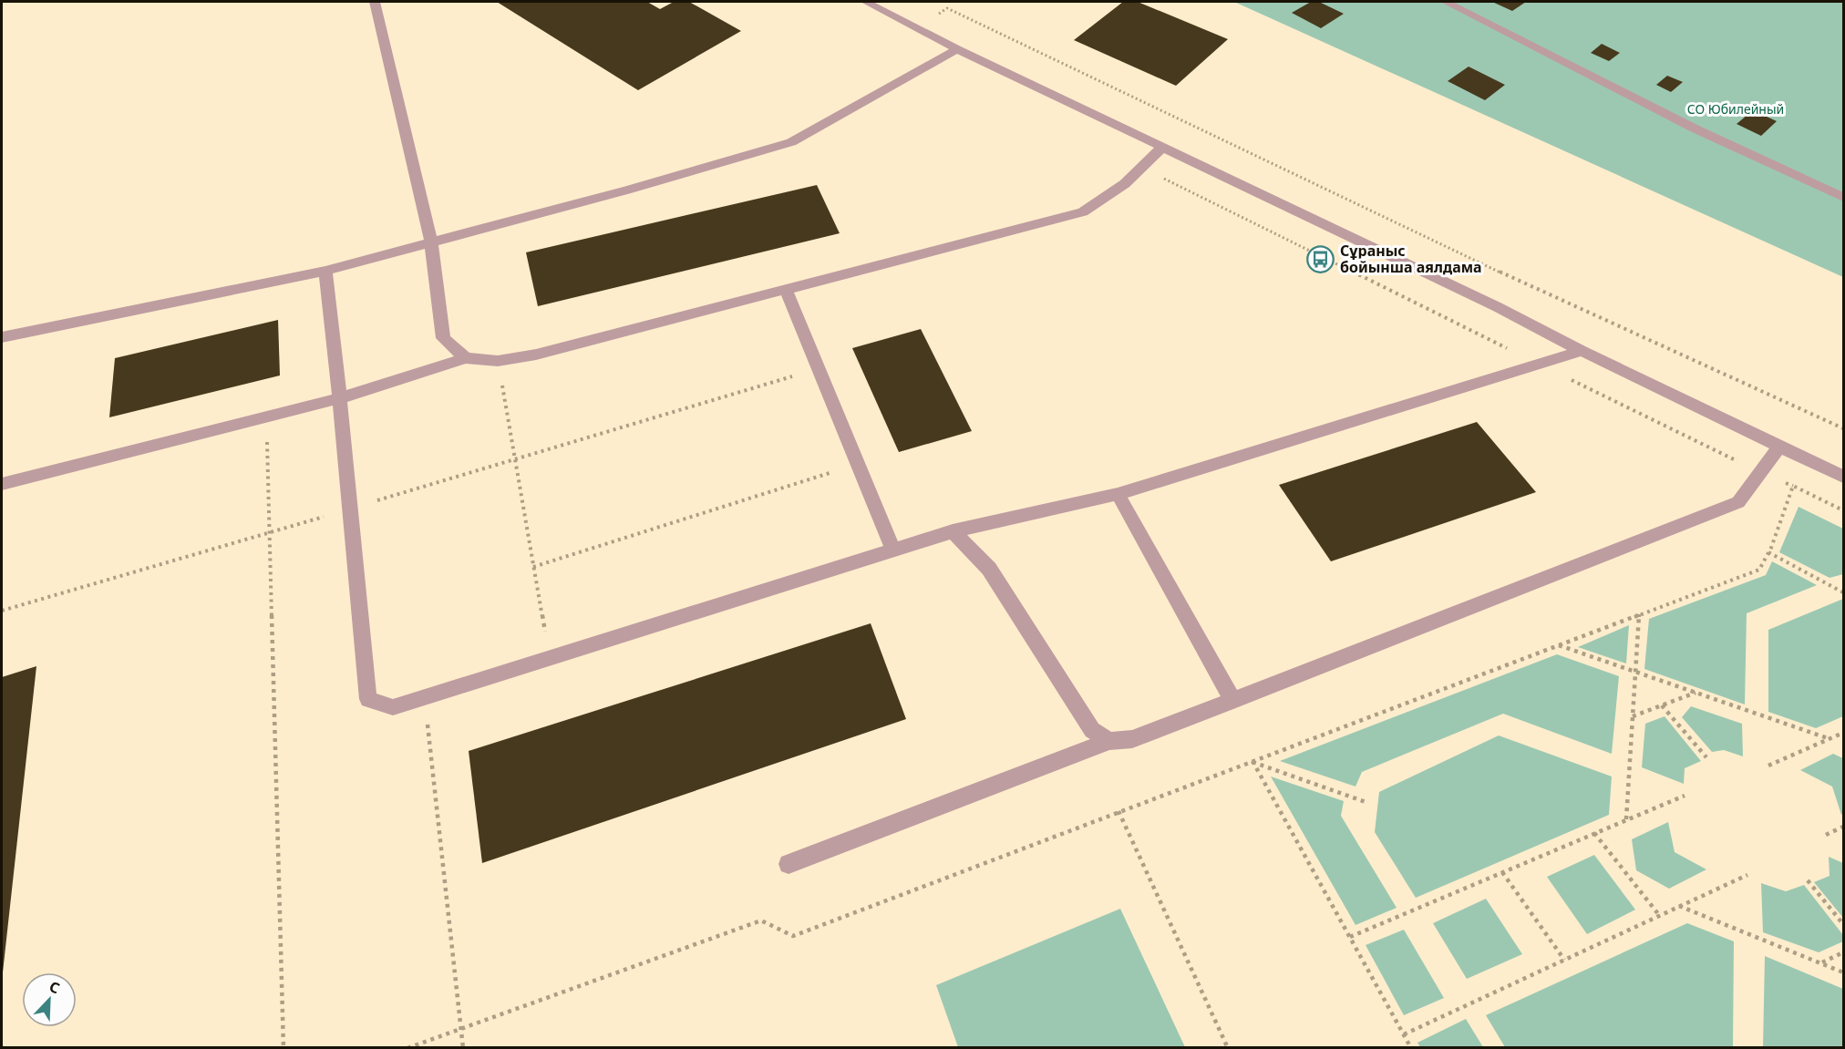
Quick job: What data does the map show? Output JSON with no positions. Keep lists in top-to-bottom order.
{
  "parks": ["СО Юбилейный"],
  "places": {
    "bus stop": ["Сұраныс бойынша аялдама"]
  },
  "north": "top right"
}
